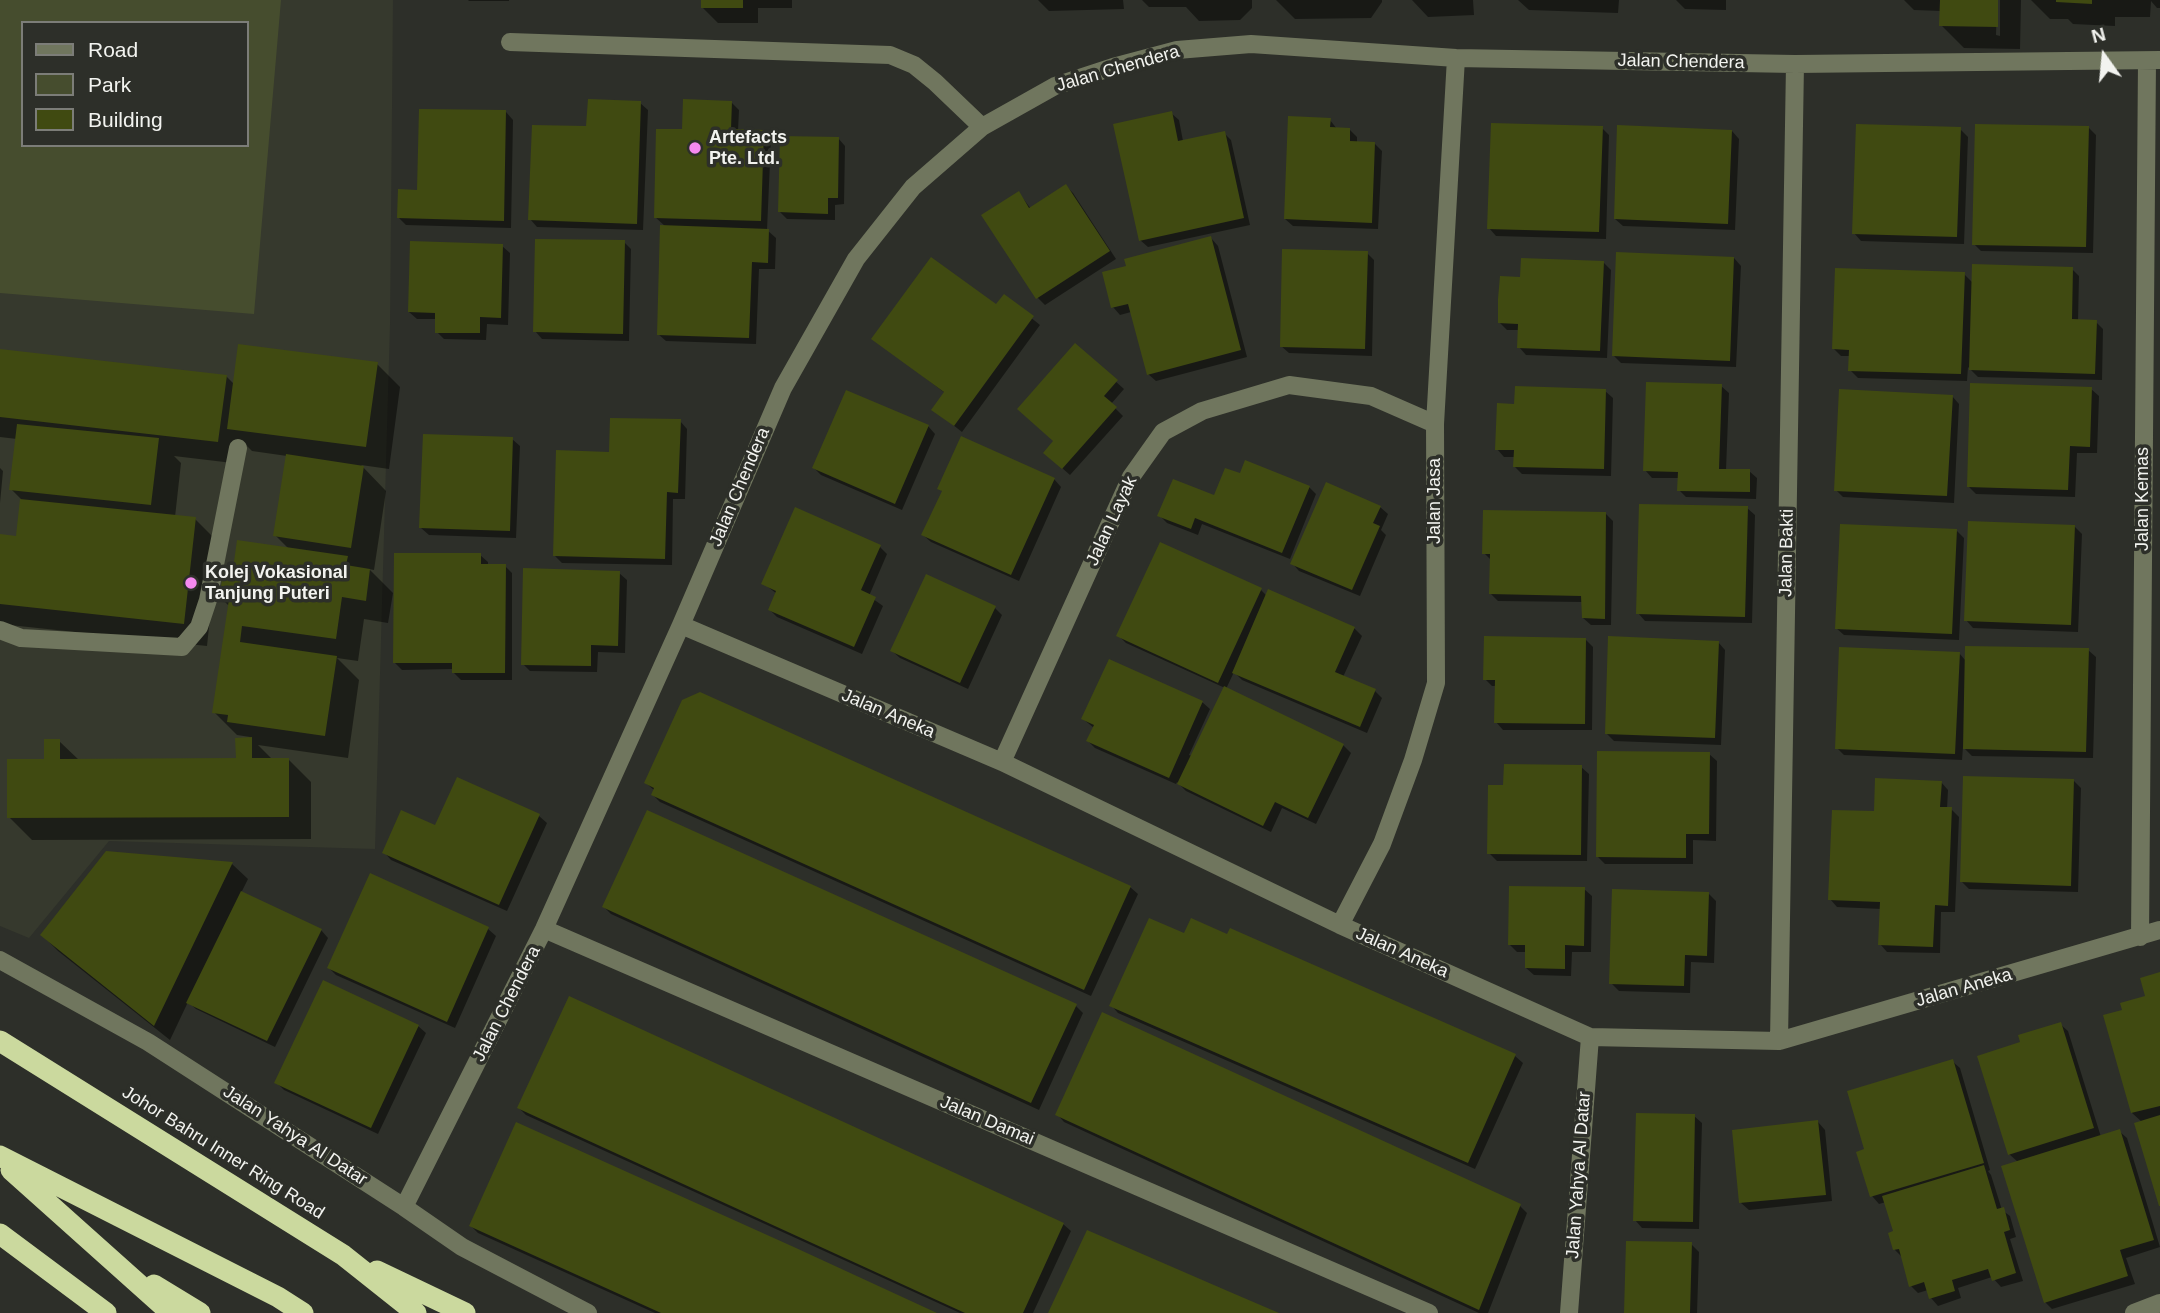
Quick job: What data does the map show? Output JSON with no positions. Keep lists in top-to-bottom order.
{
  "streets": {
    "highway": ["Johor Bahru Inner Ring Road"],
    "street": [
      "Jalan Chendera",
      "Jalan Kemas",
      "Jalan Jasa",
      "Jalan Layak",
      "Jalan Bakti",
      "Jalan Aneka",
      "Jalan Damai",
      "Jalan Yahya Al Datar"
    ]
  },
  "crossings": [
    ["Jalan Chendera", "Jalan Kemas"],
    ["Jalan Chendera", "Jalan Jasa"],
    ["Jalan Chendera", "Jalan Bakti"],
    ["Jalan Chendera", "Jalan Aneka"],
    ["Jalan Chendera", "Jalan Damai"],
    ["Jalan Chendera", "Jalan Yahya Al Datar"],
    ["Jalan Kemas", "Jalan Aneka"],
    ["Jalan Jasa", "Jalan Layak"],
    ["Jalan Jasa", "Jalan Aneka"],
    ["Jalan Layak", "Jalan Aneka"],
    ["Jalan Bakti", "Jalan Aneka"],
    ["Jalan Aneka", "Jalan Yahya Al Datar"]
  ],
  "places": ["Artefacts Pte. Ltd.", "Kolej Vokasional Tanjung Puteri"],
  "legend": ["Road", "Park", "Building"],
  "north": "top"
}
